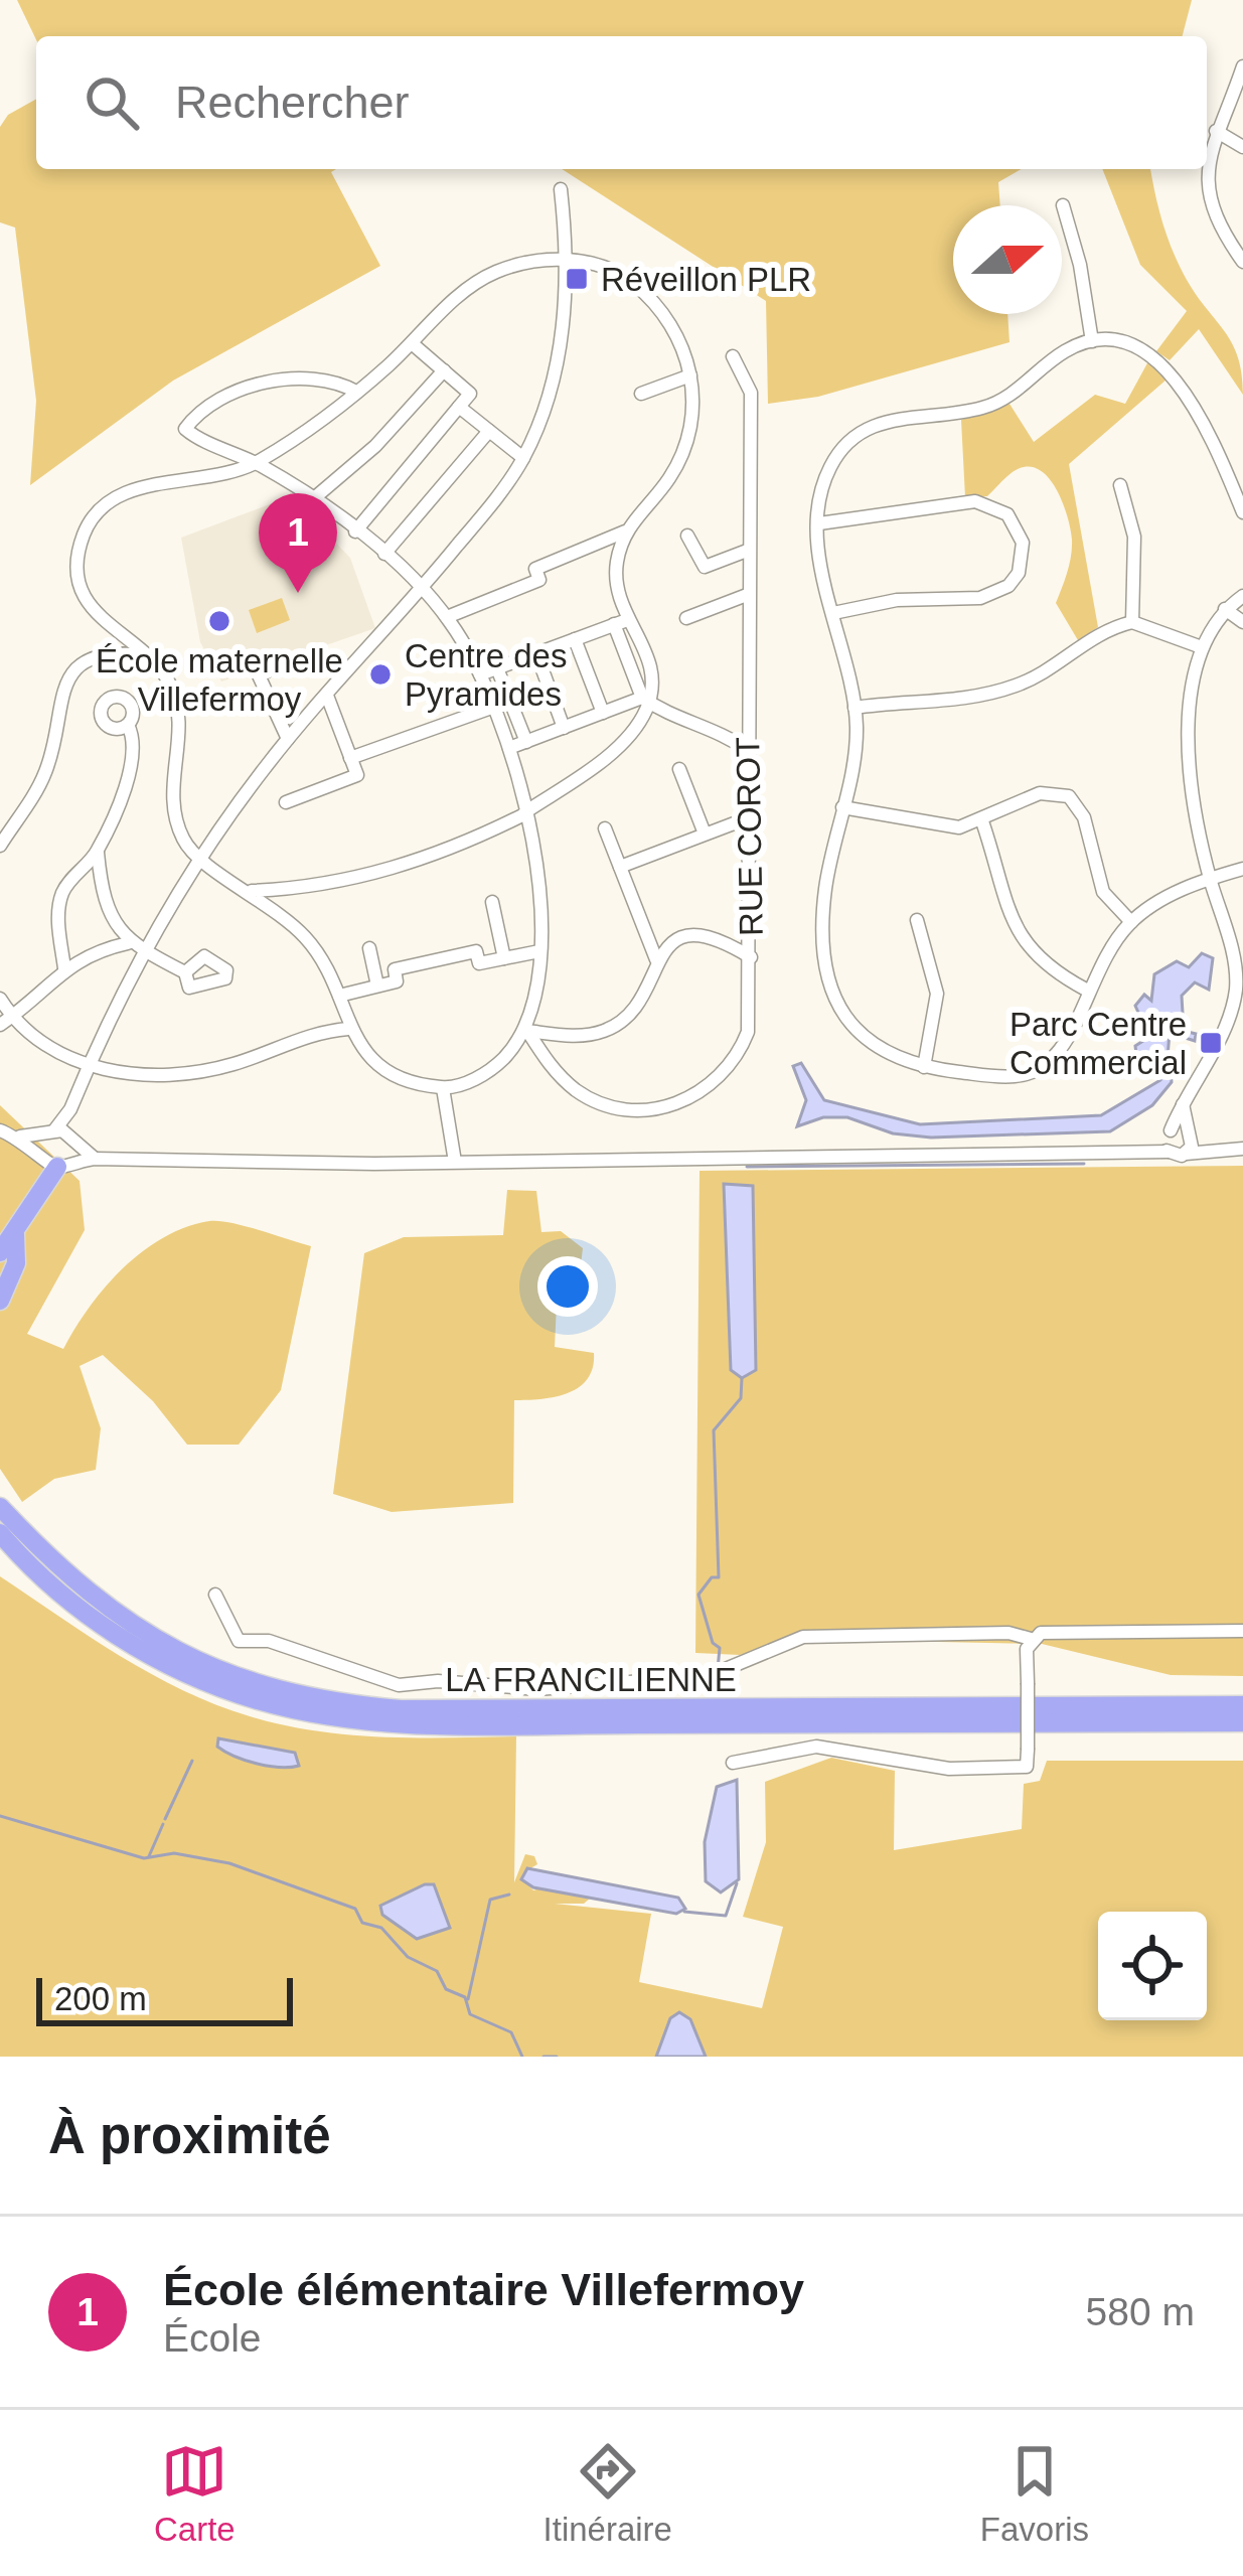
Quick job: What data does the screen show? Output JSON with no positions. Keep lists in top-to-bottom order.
{
  "streets": {
    "highway": ["LA FRANCILIENNE"],
    "street": ["RUE COROT"]
  },
  "places": {
    "transit": ["Réveillon PLR", "Parc Centre Commercial"],
    "other": ["École maternelle Villefermoy", "Centre des Pyramides"]
  },
  "scale_bar": "200 m",
  "north": "right",
  "page": {
    "search": "Rechercher",
    "pins": "1",
    "scale": "200 m",
    "heading": "À proximité",
    "list": [
      {
        "mark": "1",
        "name": "École élémentaire Villefermoy",
        "note": "École",
        "value": "580 m"
      }
    ],
    "nav": ["Carte", "Itinéraire", "Favoris"]
  }
}
